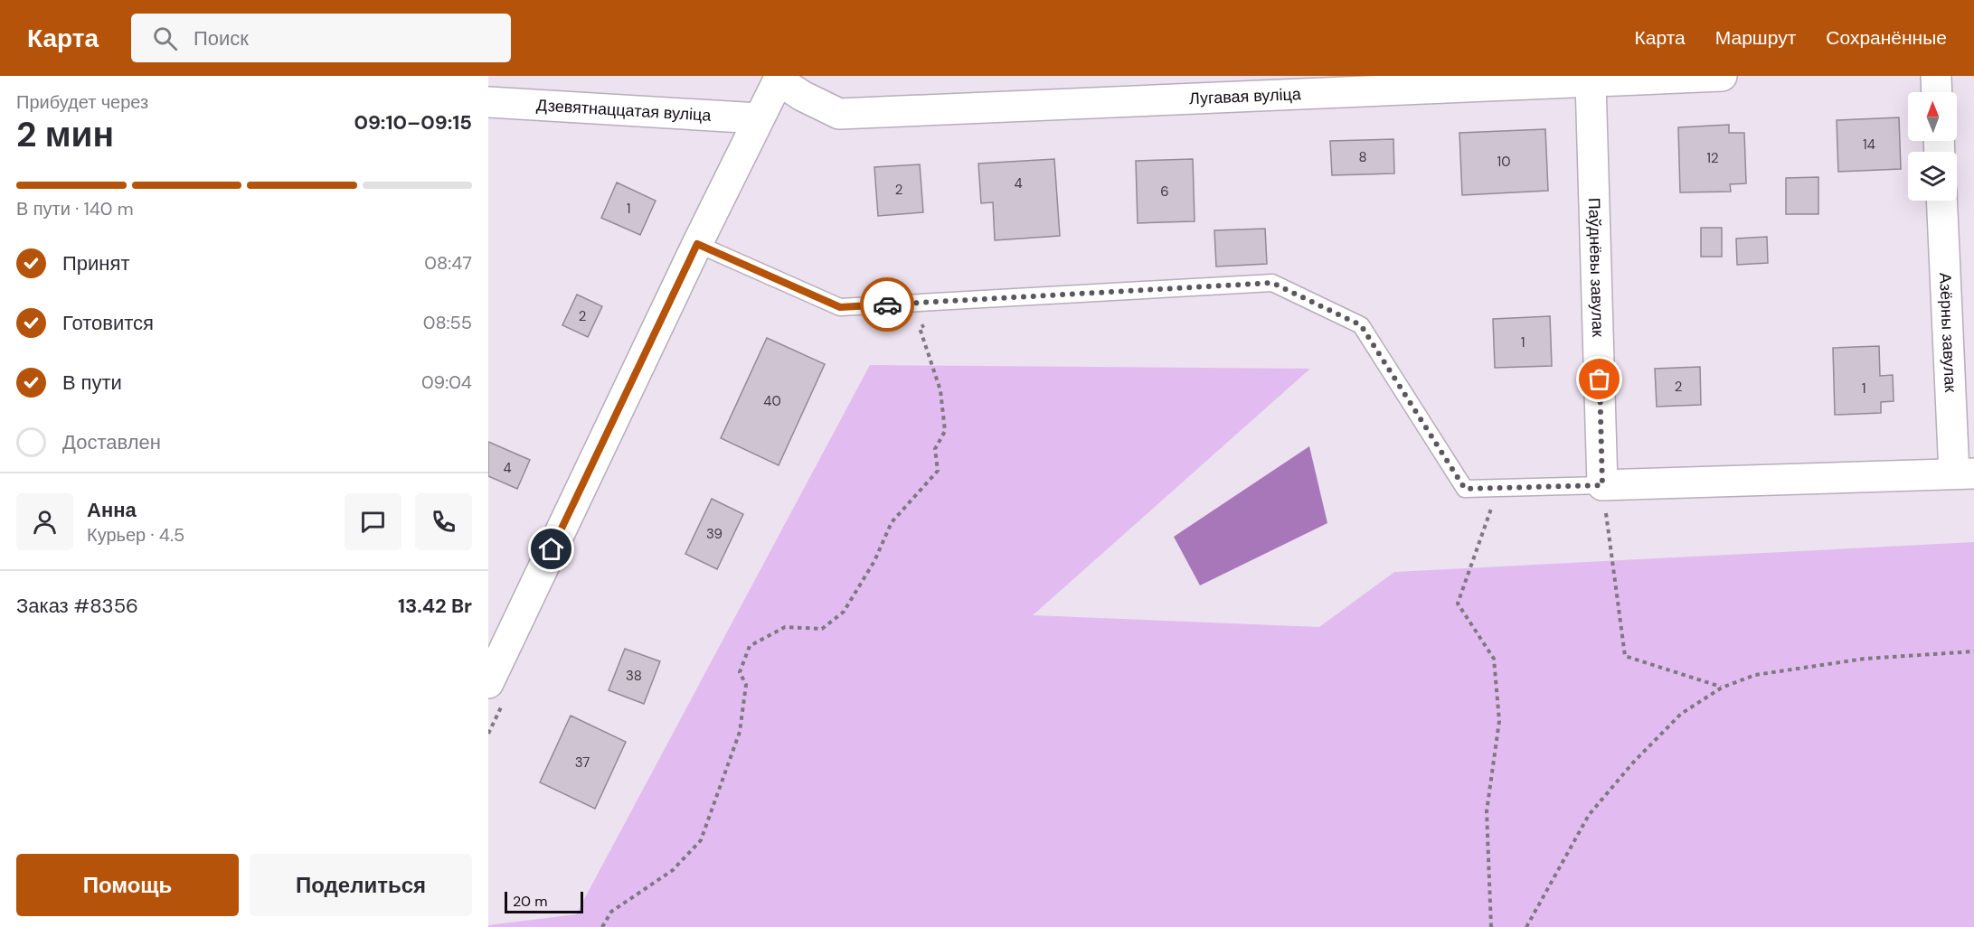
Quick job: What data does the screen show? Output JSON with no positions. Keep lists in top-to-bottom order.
{
  "streets": {
    "street": [
      "Лугавая вуліца",
      "Дзевятнаццатая вуліца",
      "Паўднёвы завулак",
      "Азёрны завулак"
    ]
  },
  "crossings": [
    ["Лугавая вуліца", "Паўднёвы завулак"]
  ],
  "house_numbers": [
    "14",
    "8",
    "12",
    "10",
    "4",
    "2",
    "6",
    "1",
    "2",
    "1",
    "2",
    "1",
    "40",
    "4",
    "39",
    "38",
    "37"
  ],
  "scale_bar": "20 m",
  "north": "top",
  "page": {
    "header": "Карта",
    "search": "Поиск",
    "nav": ["Карта", "Маршрут", "Сохранённые"],
    "heading": ["2 мин", "Прибудет через", "09:10–09:15"],
    "panel": [
      "Анна",
      "Курьер · 4.5",
      "Заказ #8356",
      "13.42 Br"
    ],
    "bar": "В пути · 140 m",
    "list": [
      ["Принят", "08:47"],
      ["Готовится", "08:55"],
      ["В пути", "09:04"],
      "Доставлен"
    ],
    "buttons": ["Помощь", "Поделиться"],
    "scale": "20 m"
  }
}
